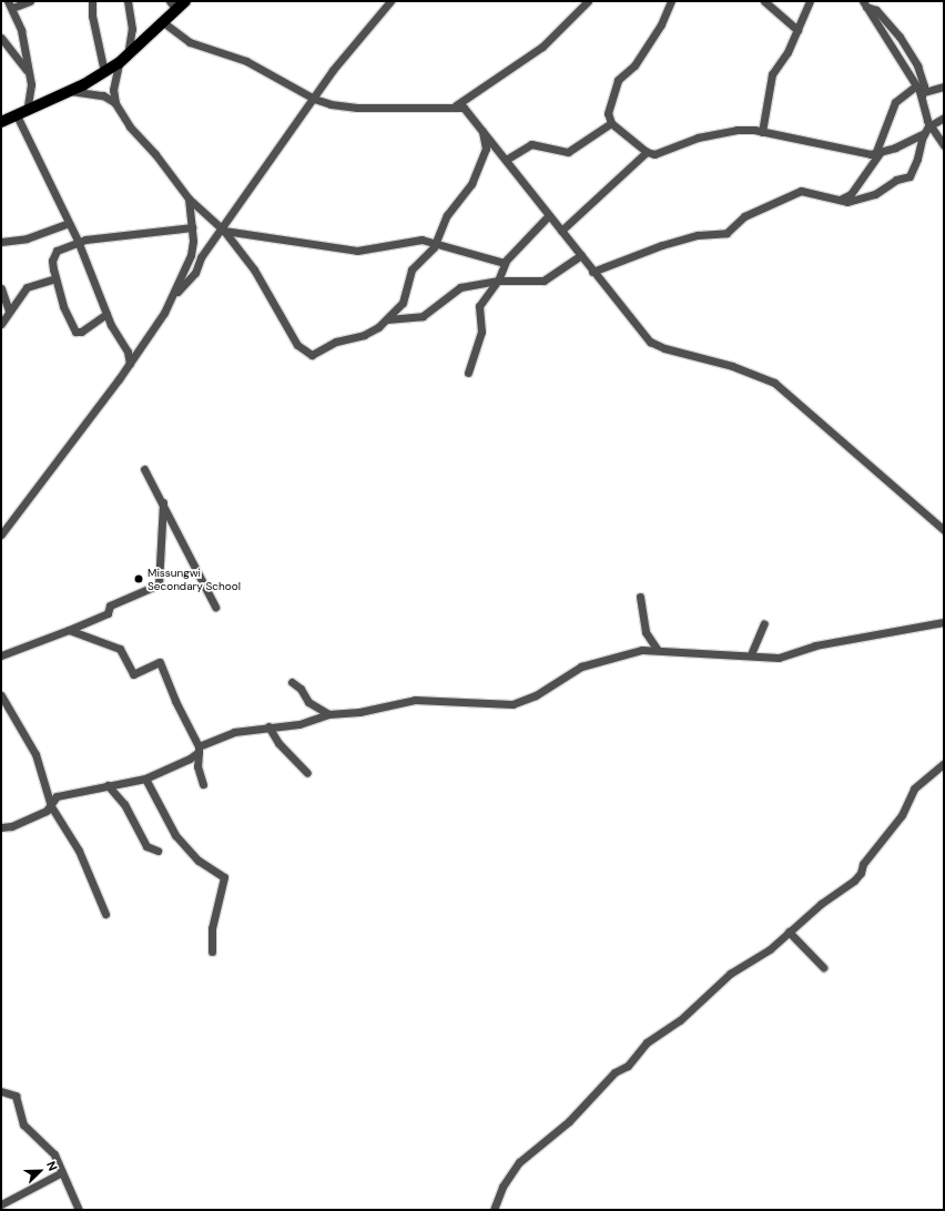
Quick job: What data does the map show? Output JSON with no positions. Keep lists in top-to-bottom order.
{
  "places": ["Missungwi Secondary School"],
  "north": "top right"
}
